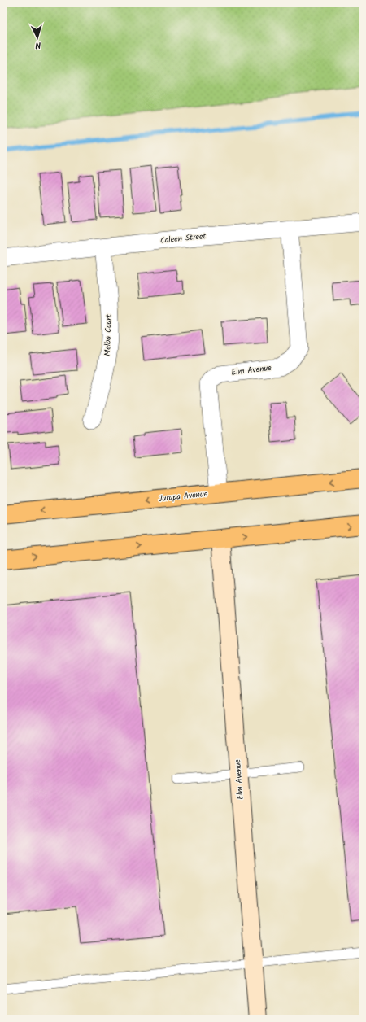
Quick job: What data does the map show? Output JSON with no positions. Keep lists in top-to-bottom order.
{
  "streets": {
    "main road": ["Jurupa Avenue"],
    "street": ["Coleen Street", "Melba Court", "Elm Avenue"]
  },
  "crossings": [
    ["Coleen Street", "Melba Court"],
    ["Coleen Street", "Elm Avenue"],
    ["Elm Avenue", "Jurupa Avenue"]
  ],
  "north": "bottom"
}
